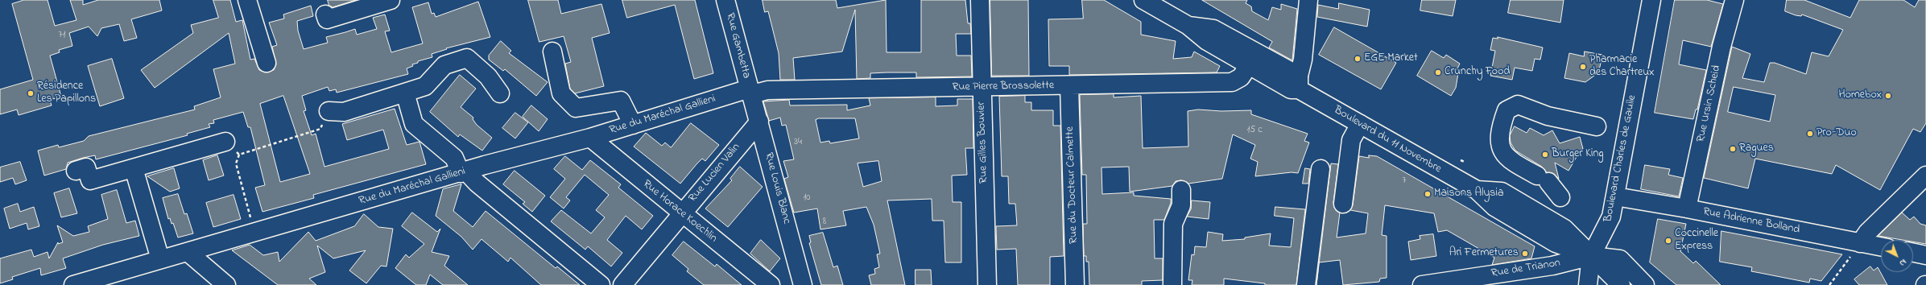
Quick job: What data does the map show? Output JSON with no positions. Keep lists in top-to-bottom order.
{
  "streets": {
    "street": [
      "Rue Gambetta",
      "Rue Pierre Brossolette",
      "Rue Ursin Scheid",
      "Rue du Maréchal Gallieni",
      "Boulevard du 11 Novembre",
      "Rue Gilles Bouvier",
      "Boulevard Charles de Gaulle",
      "Rue Lucien Valin",
      "Rue du Docteur Calmette",
      "Rue Louis Blanc",
      "Rue Horace Koechlin",
      "Rue Adrienne Bolland",
      "Rue de Trianon"
    ]
  },
  "crossings": [
    ["Rue Gambetta", "Rue Pierre Brossolette"],
    ["Rue Gambetta", "Rue du Maréchal Gallieni"],
    ["Rue Gambetta", "Rue Louis Blanc"],
    ["Rue Pierre Brossolette", "Rue du Maréchal Gallieni"],
    ["Rue Pierre Brossolette", "Boulevard du 11 Novembre"],
    ["Rue Pierre Brossolette", "Rue Gilles Bouvier"],
    ["Rue Pierre Brossolette", "Rue du Docteur Calmette"],
    ["Rue Pierre Brossolette", "Rue Louis Blanc"],
    ["Rue Ursin Scheid", "Rue Adrienne Bolland"],
    ["Rue du Maréchal Gallieni", "Rue Louis Blanc"],
    ["Rue du Maréchal Gallieni", "Rue Horace Koechlin"],
    ["Boulevard du 11 Novembre", "Boulevard Charles de Gaulle"],
    ["Boulevard du 11 Novembre", "Rue de Trianon"],
    ["Boulevard Charles de Gaulle", "Rue Adrienne Bolland"],
    ["Boulevard Charles de Gaulle", "Rue de Trianon"],
    ["Rue Lucien Valin", "Rue Louis Blanc"],
    ["Rue Lucien Valin", "Rue Horace Koechlin"]
  ],
  "places": [
    "EGE Market",
    "Pharmacie des Chartreux",
    "Crunchy Food",
    "Résidence Les Papillons",
    "Homebox",
    "Pro-Duo",
    "Ragues",
    "Burger King",
    "Maisons Alysia",
    "Coccinelle Express",
    "Ari Fermetures"
  ],
  "house_numbers": [
    "71",
    "15 c",
    "34",
    "7",
    "10",
    "8"
  ],
  "north": "bottom right"
}
